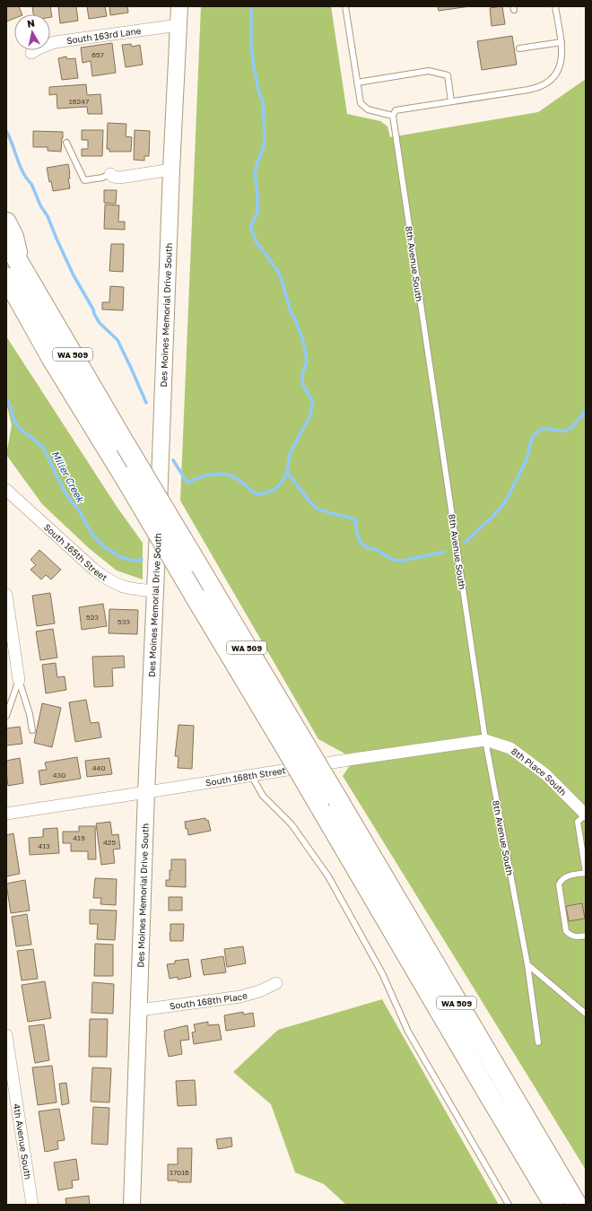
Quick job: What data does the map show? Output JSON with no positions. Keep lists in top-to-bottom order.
{
  "streets": {
    "highway": ["WA 509"],
    "main road": ["Des Moines Memorial Drive South"],
    "street": [
      "South 163rd Lane",
      "South 165th Street",
      "8th Place South",
      "South 168th Street",
      "South 168th Place",
      "4th Avenue South"
    ],
    "lane": ["8th Avenue South"]
  },
  "crossings": [
    ["South 163rd Lane", "Des Moines Memorial Drive South"],
    ["8th Avenue South", "8th Place South"],
    ["8th Avenue South", "South 168th Street"],
    ["Des Moines Memorial Drive South", "South 165th Street"],
    ["Des Moines Memorial Drive South", "South 168th Street"],
    ["Des Moines Memorial Drive South", "South 168th Place"],
    ["8th Place South", "South 168th Street"]
  ],
  "water": ["Miller Creek"],
  "house_numbers": [
    "657",
    "16247",
    "523",
    "533",
    "440",
    "430",
    "419",
    "425",
    "413",
    "17016"
  ],
  "north": "top"
}
